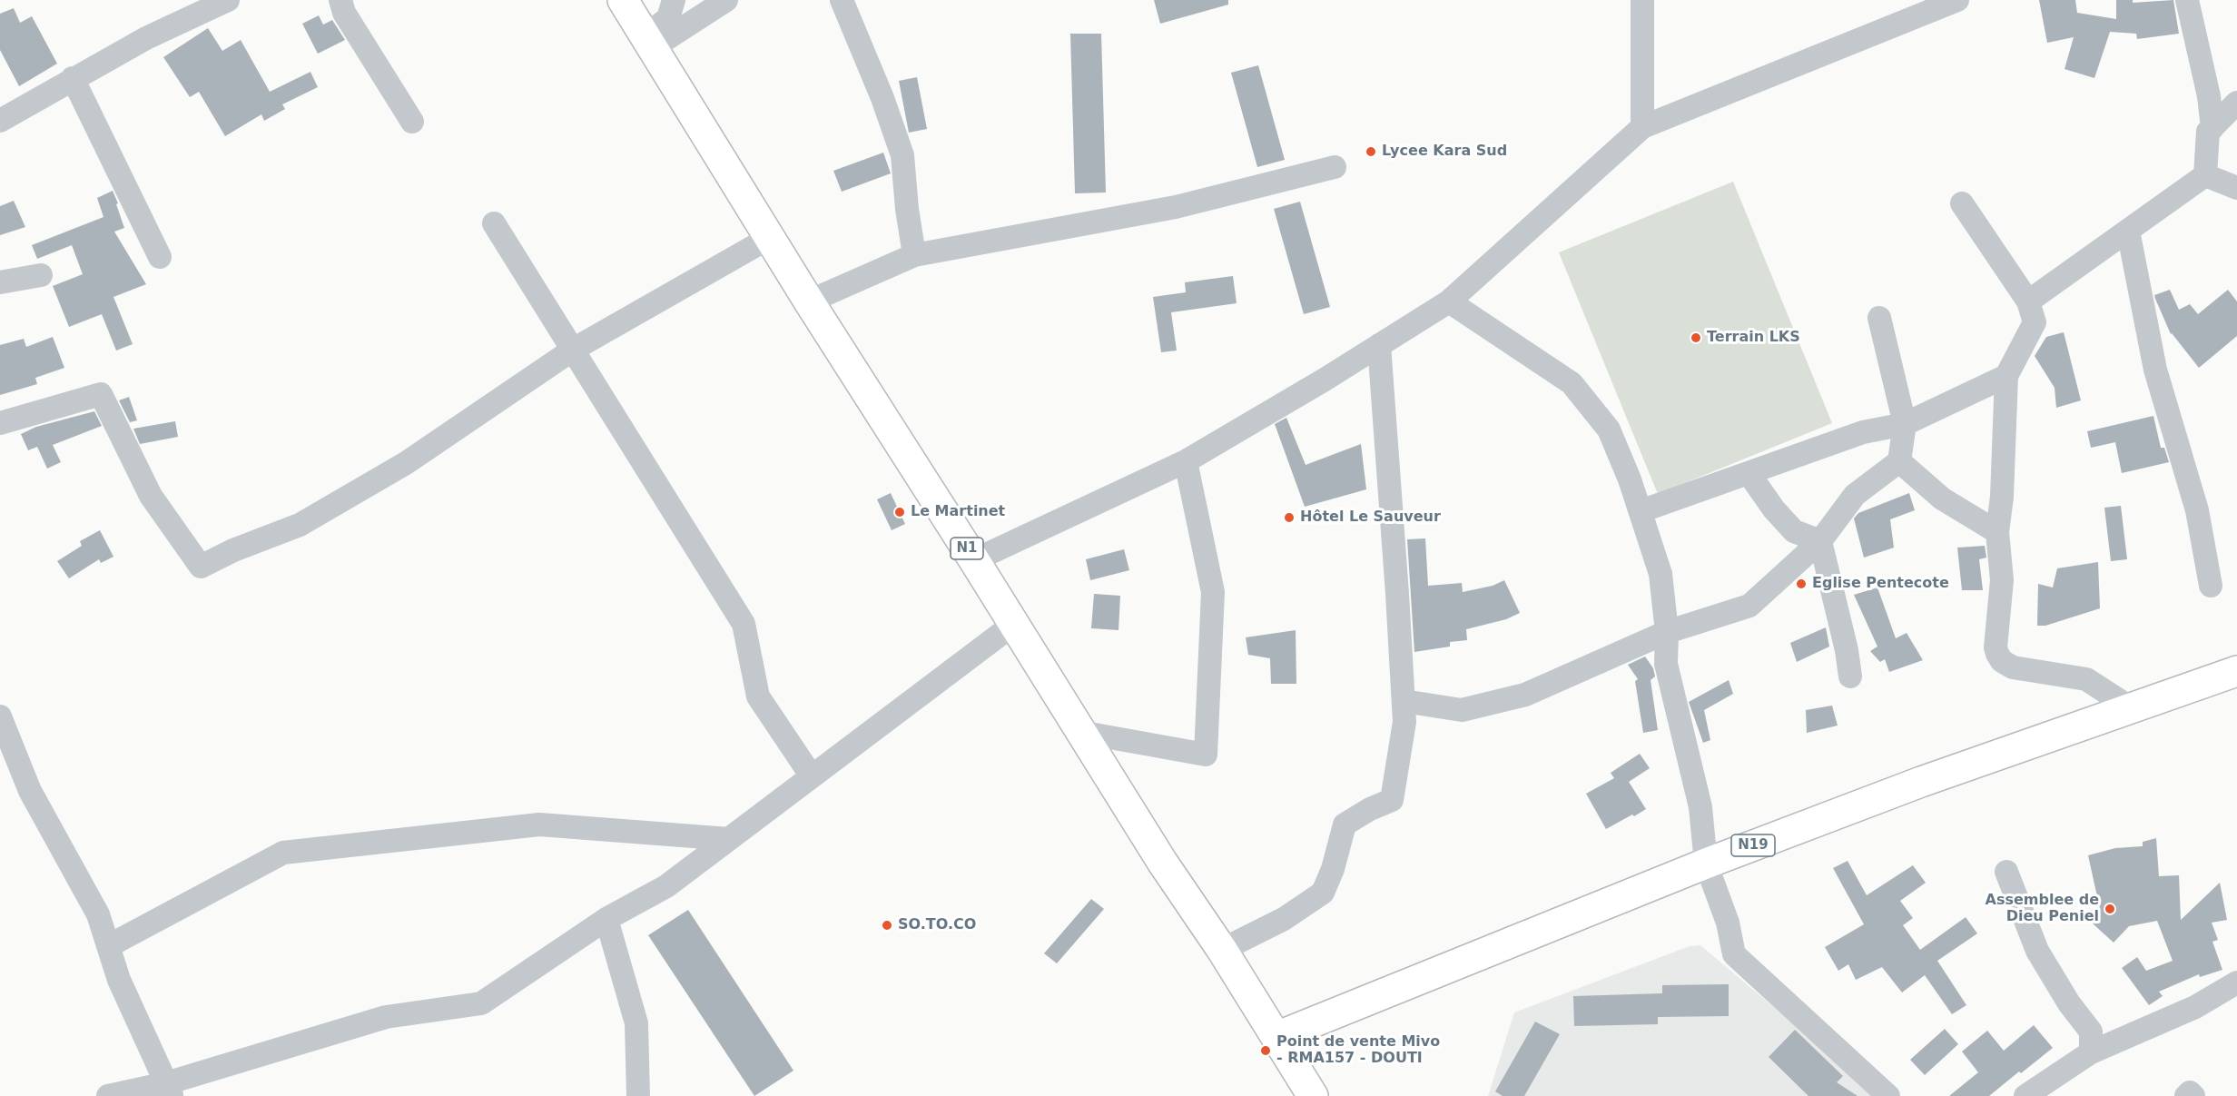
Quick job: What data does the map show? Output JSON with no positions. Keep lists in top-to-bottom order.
{
  "streets": {
    "main road": ["N1", "N19"]
  },
  "crossings": [
    ["N1", "N19"]
  ],
  "places": [
    "Lycee Kara Sud",
    "Terrain LKS",
    "Le Martinet",
    "Hôtel Le Sauveur",
    "Eglise Pentecote",
    "Assemblee de Dieu Peniel",
    "SO.TO.CO",
    "Point de vente Mivo - RMA157 - DOUTI"
  ]
}
